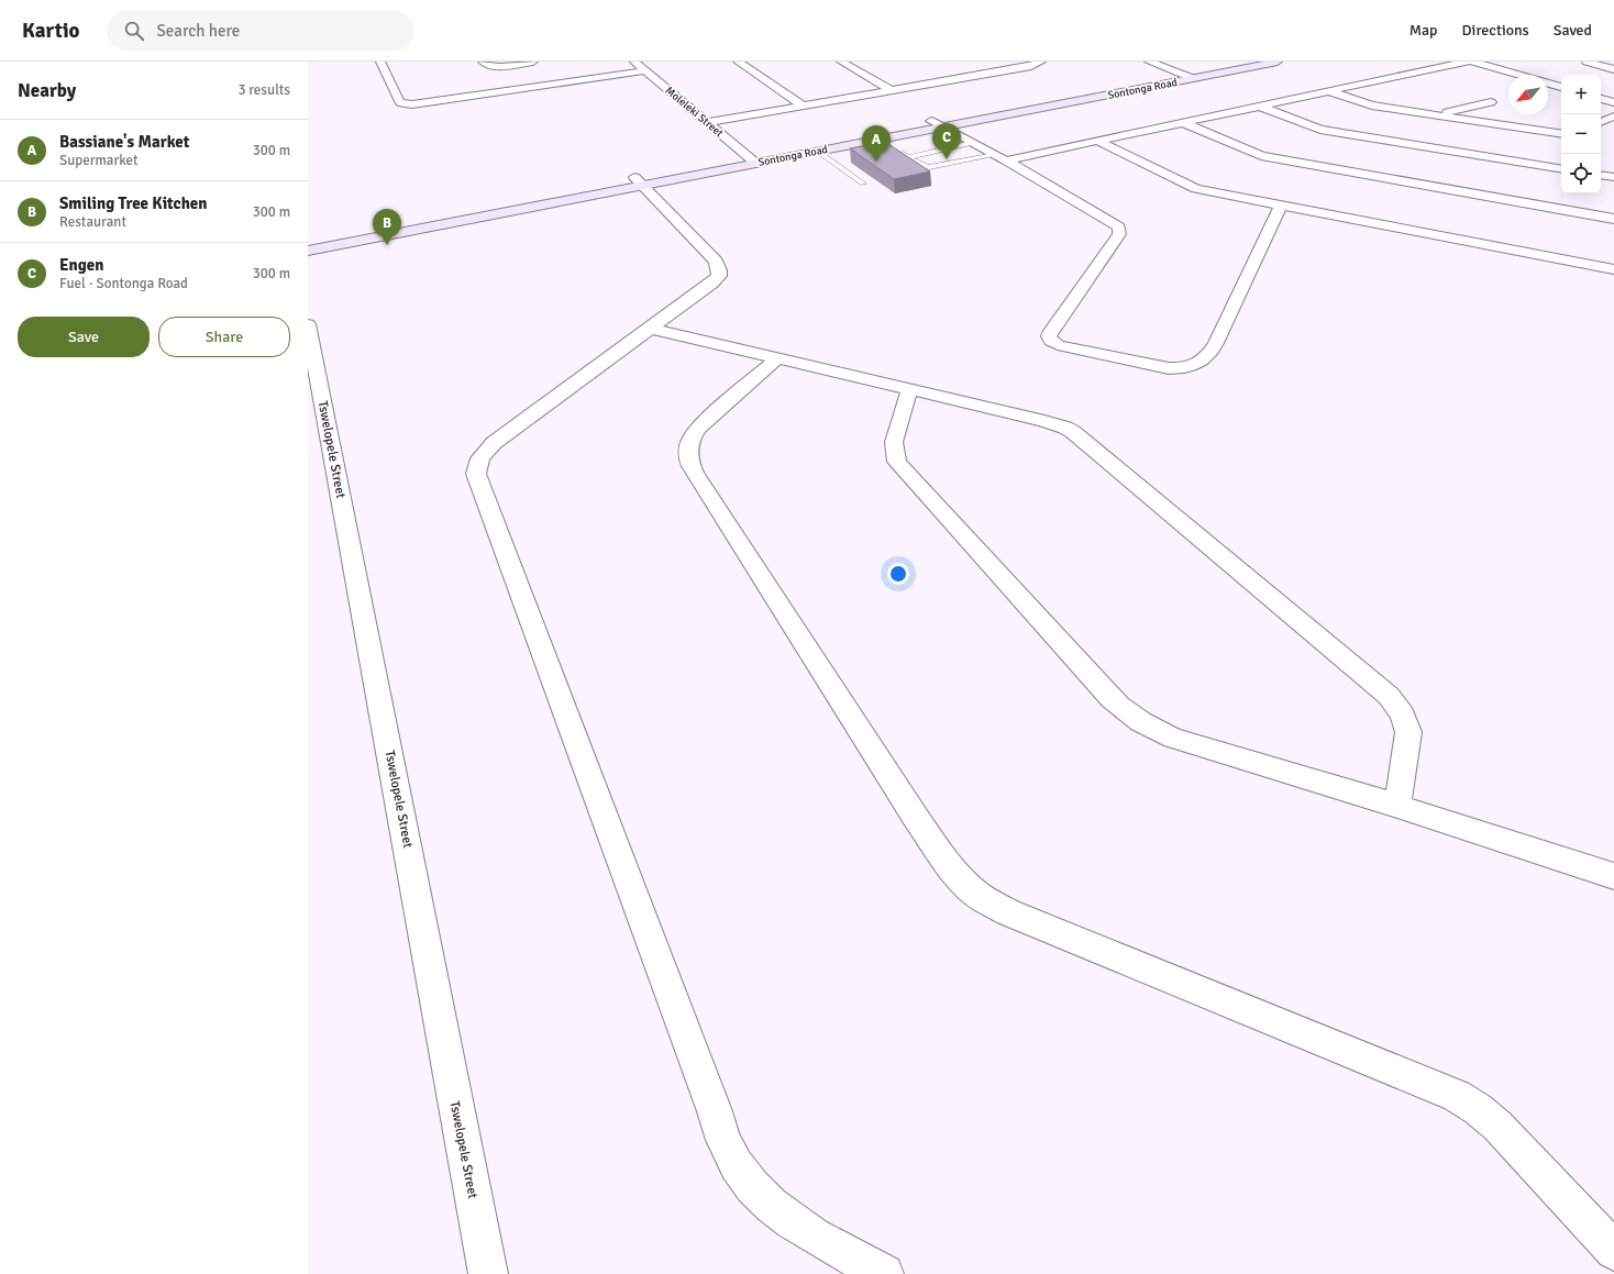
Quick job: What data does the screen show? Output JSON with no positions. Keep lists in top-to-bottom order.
{
  "streets": {
    "main road": ["Sontonga Road"],
    "street": ["Moleleki Street", "Tswelopele Street"]
  },
  "crossings": [
    ["Sontonga Road", "Moleleki Street"]
  ],
  "north": "bottom left",
  "page": {
    "header": "Kartio",
    "search": "Search here",
    "nav": ["Map", "Directions", "Saved"],
    "heading": ["Nearby", "3 results"],
    "map_buttons": ["+", "−"],
    "list": [
      {
        "mark": "A",
        "name": "Bassiane's Market",
        "note": "Supermarket",
        "value": "300 m"
      },
      {
        "mark": "B",
        "name": "Smiling Tree Kitchen",
        "note": "Restaurant",
        "value": "300 m"
      },
      {
        "mark": "C",
        "name": "Engen",
        "note": "Fuel · Sontonga Road",
        "value": "300 m"
      }
    ],
    "pins": ["C", "A", "B"],
    "buttons": ["Save", "Share"]
  }
}
